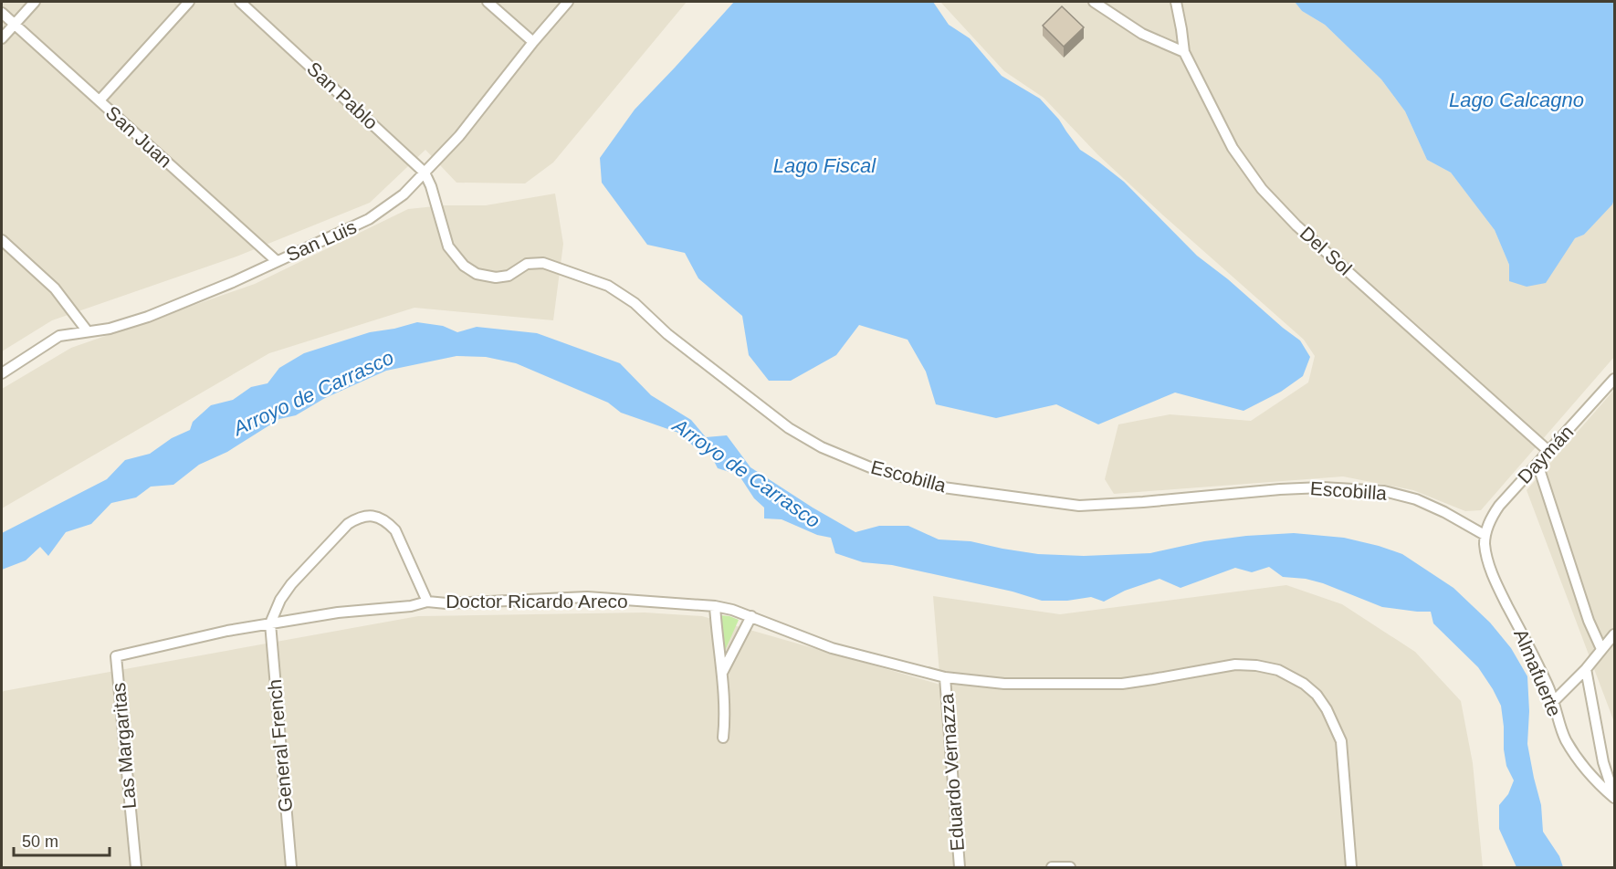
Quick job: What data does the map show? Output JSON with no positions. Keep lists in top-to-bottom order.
{
  "streets": {
    "street": [
      "San Pablo",
      "San Juan",
      "San Luis",
      "Del Sol",
      "Daymán",
      "Escobilla",
      "Doctor Ricardo Areco",
      "Almafuerte",
      "Las Margaritas",
      "General French",
      "Eduardo Vernazza"
    ]
  },
  "crossings": [
    ["San Pablo", "San Luis"],
    ["San Pablo", "Escobilla"],
    ["San Juan", "San Luis"],
    ["Del Sol", "Daymán"],
    ["Daymán", "Escobilla"],
    ["Daymán", "Almafuerte"],
    ["Escobilla", "Almafuerte"],
    ["Doctor Ricardo Areco", "Las Margaritas"],
    ["Doctor Ricardo Areco", "General French"],
    ["Doctor Ricardo Areco", "Eduardo Vernazza"]
  ],
  "water": ["Lago Calcagno", "Lago Fiscal", "Arroyo de Carrasco"],
  "scale_bar": "50 m"
}
